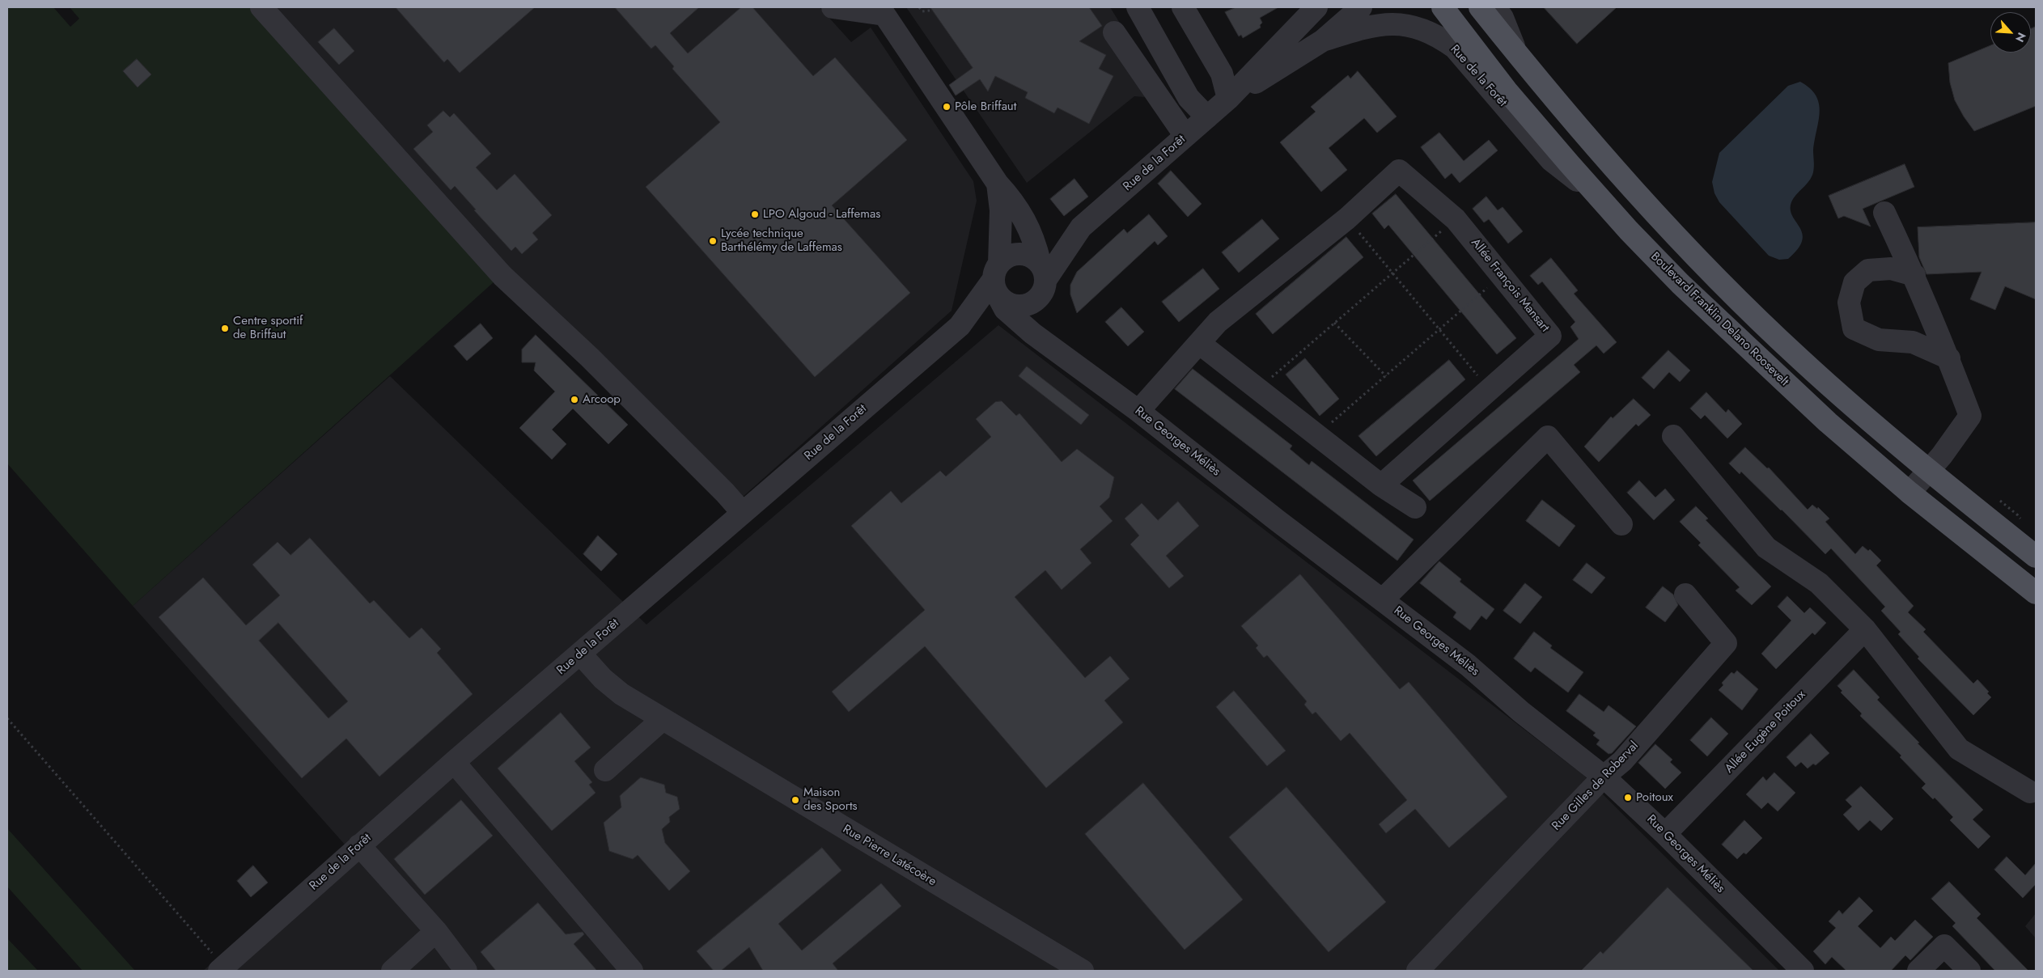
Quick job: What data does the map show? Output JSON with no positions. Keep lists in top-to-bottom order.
{
  "streets": {
    "main road": ["Boulevard Franklin Delano Roosevelt"],
    "street": [
      "Rue de la Forêt",
      "Allée François Mansart",
      "Rue Georges Méliès",
      "Allée Eugène Poitoux",
      "Rue Gilles de Roberval",
      "Rue Pierre Latécoère"
    ]
  },
  "crossings": [
    ["Rue de la Forêt", "Boulevard Franklin Delano Roosevelt"],
    ["Rue de la Forêt", "Rue Georges Méliès"],
    ["Rue de la Forêt", "Rue Pierre Latécoère"],
    ["Allée François Mansart", "Rue Georges Méliès"],
    ["Rue Georges Méliès", "Allée Eugène Poitoux"],
    ["Rue Georges Méliès", "Rue Gilles de Roberval"]
  ],
  "places": [
    "Pôle Briffaut",
    "LPO Algoud - Laffemas",
    "Lycée technique Barthélémy de Laffemas",
    "Centre sportif de Briffaut",
    "Arcoop",
    "Poitoux",
    "Maison des Sports"
  ],
  "north": "bottom right"
}
